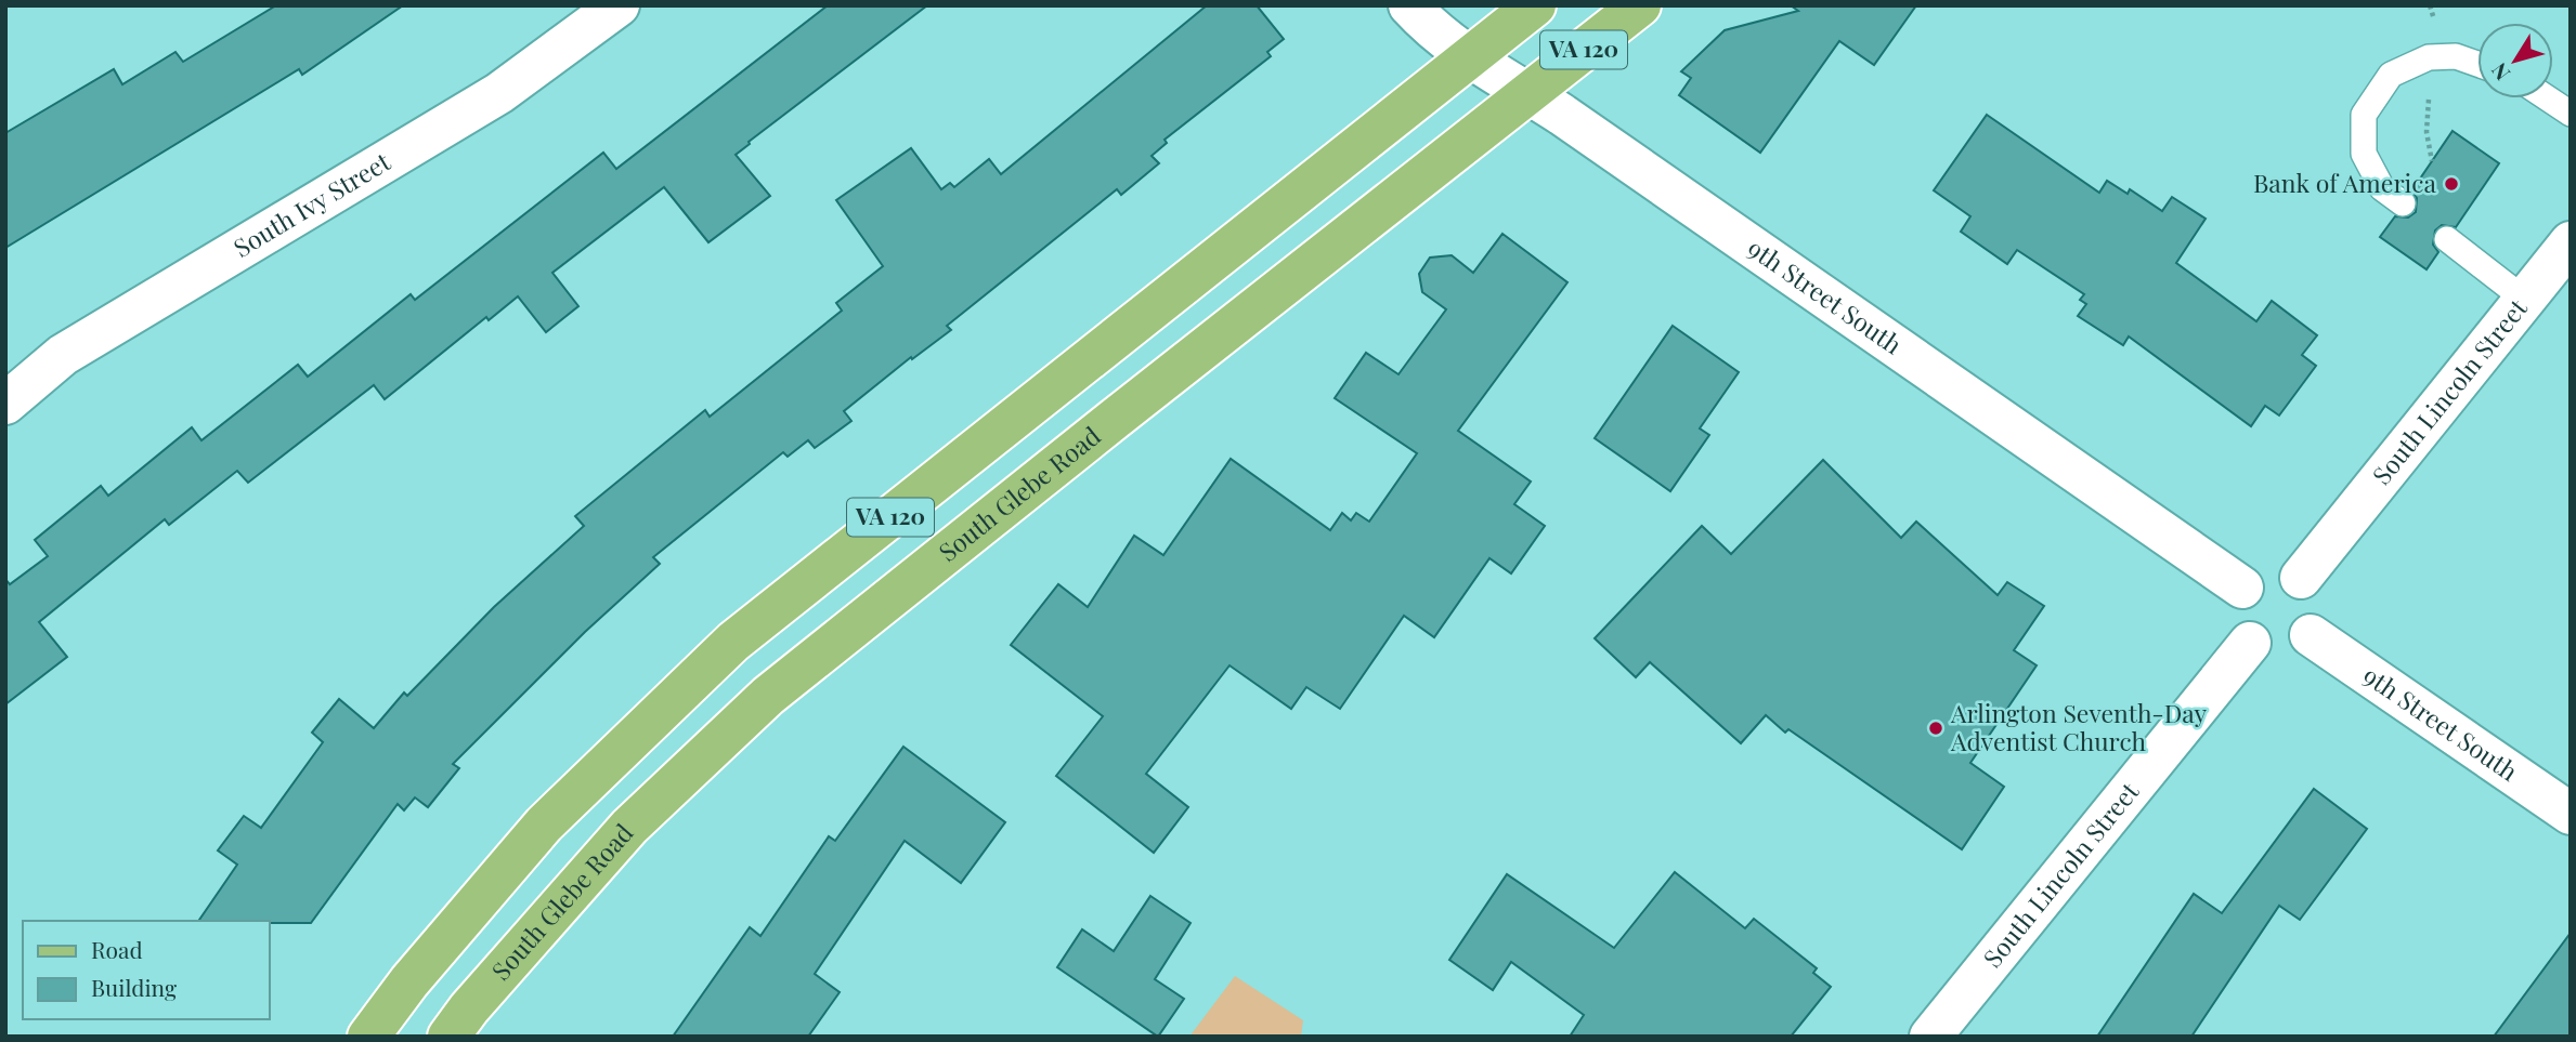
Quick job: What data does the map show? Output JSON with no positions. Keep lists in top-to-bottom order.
{
  "streets": {
    "main road": ["VA 120", "South Glebe Road"],
    "street": ["South Ivy Street", "9th Street South", "South Lincoln Street"]
  },
  "crossings": [
    ["VA 120", "9th Street South"],
    ["9th Street South", "South Lincoln Street"],
    ["9th Street South", "South Glebe Road"]
  ],
  "places": ["Bank of America", "Arlington Seventh-Day Adventist Church"],
  "legend": ["Road", "Building"],
  "north": "bottom left"
}
